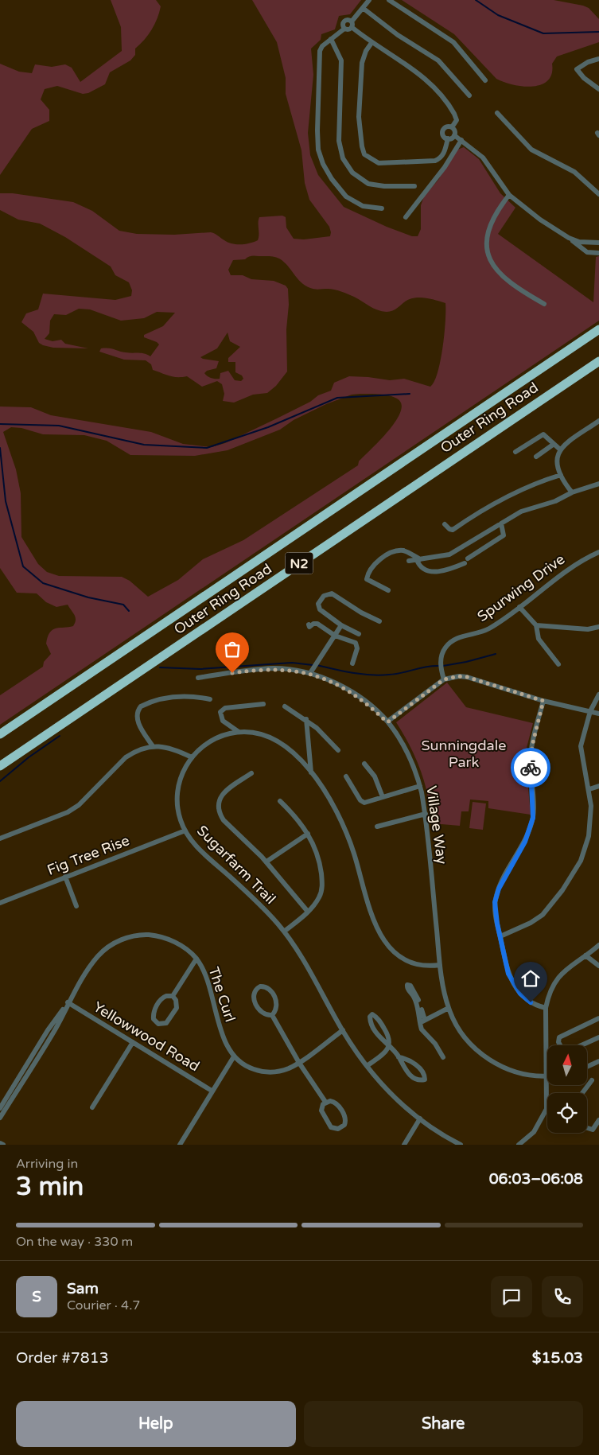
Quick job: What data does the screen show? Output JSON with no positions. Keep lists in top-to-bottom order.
{
  "streets": {
    "highway": ["Outer Ring Road", "N2"],
    "street": [
      "Spurwing Drive",
      "Village Way",
      "Fig Tree Rise",
      "Sugarfarm Trail",
      "The Curl",
      "Yellowwood Road"
    ]
  },
  "crossings": [
    ["Village Way", "Sugarfarm Trail"],
    ["Fig Tree Rise", "Sugarfarm Trail"],
    ["Sugarfarm Trail", "The Curl"],
    ["The Curl", "Yellowwood Road"]
  ],
  "parks": ["Sunningdale Park"],
  "north": "top",
  "page": {
    "heading": ["3 min", "Arriving in", "06:03–06:08"],
    "panel": [
      "Sam",
      "Courier · 4.7",
      "Order #7813",
      "$15.03"
    ],
    "bar": "On the way · 330 m",
    "round": "S",
    "buttons": ["Help", "Share"]
  }
}
